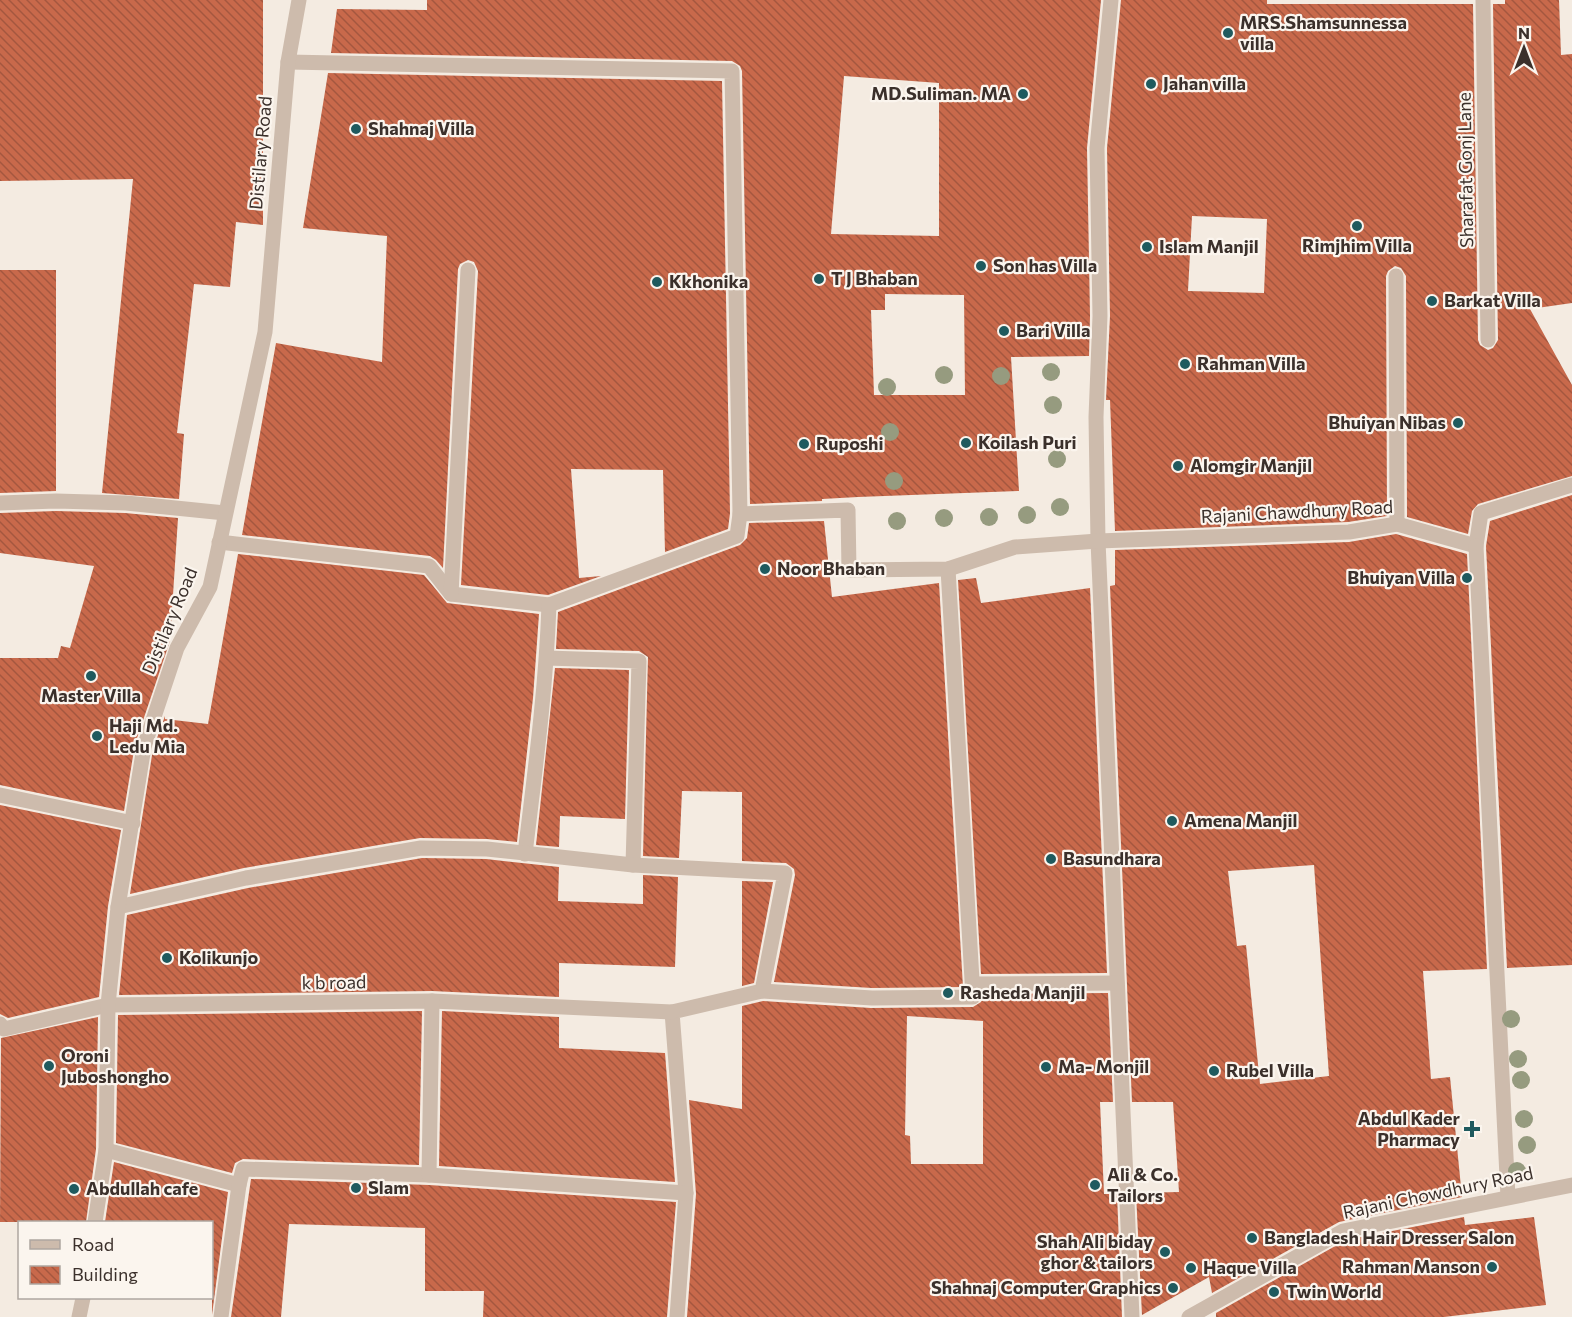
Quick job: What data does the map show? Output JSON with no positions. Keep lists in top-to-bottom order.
{
  "streets": {
    "street": [
      "Distilary Road",
      "Sharafat Gonj Lane",
      "Rajani Chawdhury Road",
      "k b road",
      "Rajani Chowdhury Road"
    ]
  },
  "crossings": [
    ["Distilary Road", "k b road"]
  ],
  "places": {
    "other": [
      "MRS.Shamsunnessa villa",
      "Jahan villa",
      "MD.Suliman. MA",
      "Shahnaj Villa",
      "Rimjhim Villa",
      "Islam Manjil",
      "Son has Villa",
      "T J Bhaban",
      "Kkhonika",
      "Barkat Villa",
      "Bari Villa",
      "Rahman Villa",
      "Bhuiyan Nibas",
      "Koilash Puri",
      "Ruposhi",
      "Alomgir Manjil",
      "Noor Bhaban",
      "Bhuiyan Villa",
      "Master Villa",
      "Haji Md. Ledu Mia",
      "Amena Manjil",
      "Basundhara",
      "Kolikunjo",
      "Rasheda Manjil",
      "Oroni Juboshongho",
      "Ma- Monjil",
      "Rubel Villa",
      "Ali & Co. Tailors",
      "Slam",
      "Abdullah cafe",
      "Bangladesh Hair Dresser Salon",
      "Shah Ali biday ghor & tailors",
      "Rahman Manson",
      "Haque Villa",
      "Shahnaj Computer Graphics",
      "Twin World"
    ],
    "health": ["Abdul Kader Pharmacy"]
  },
  "legend": ["Road", "Building"],
  "north": "top"
}
